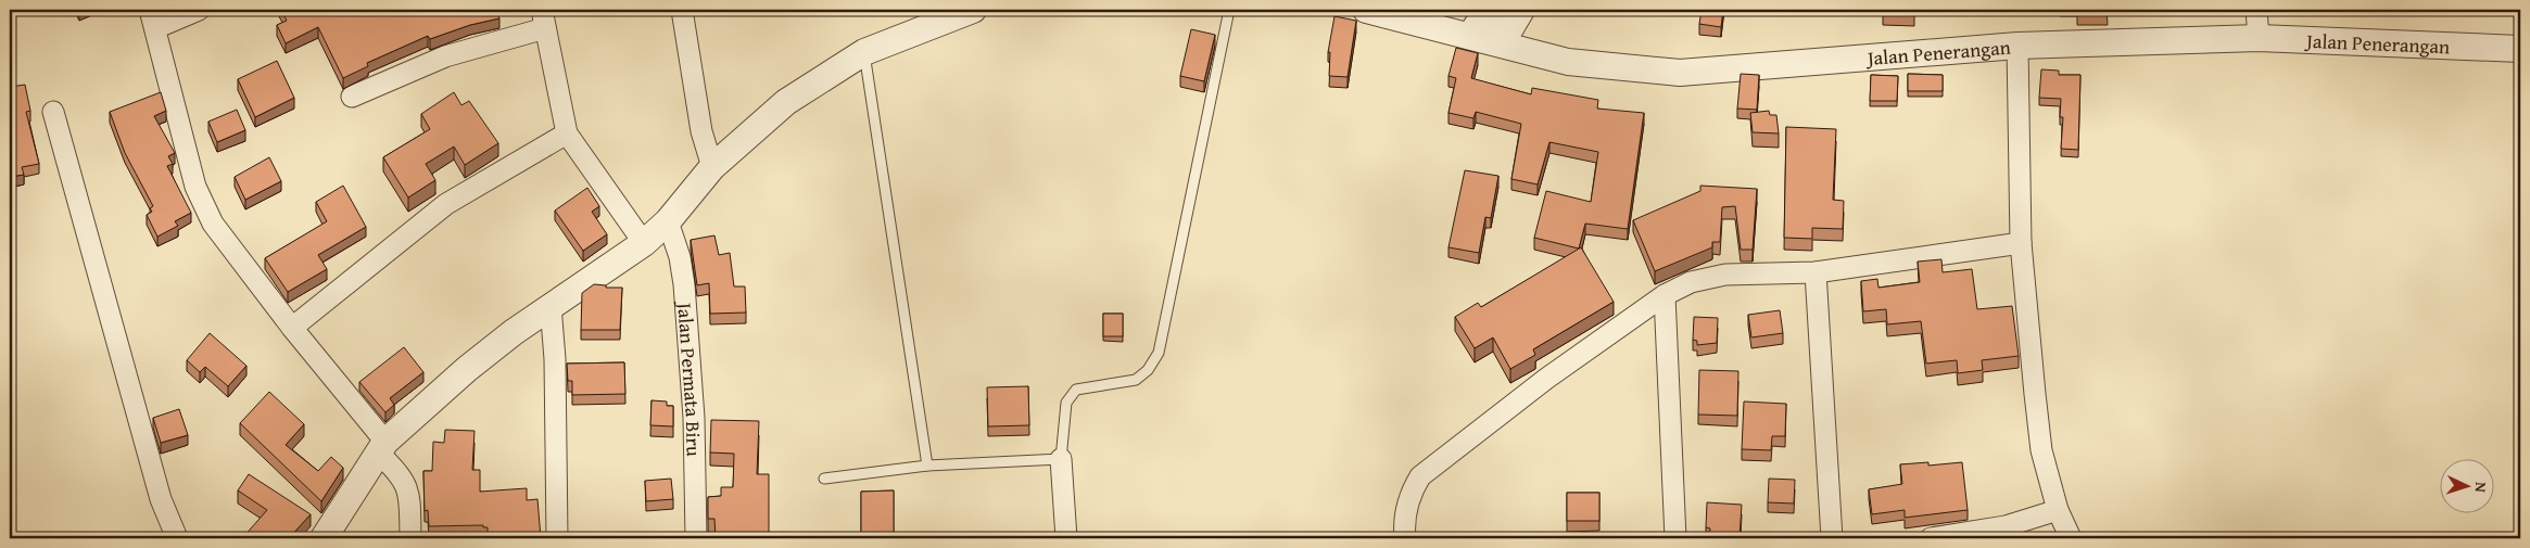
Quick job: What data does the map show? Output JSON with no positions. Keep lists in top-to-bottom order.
{
  "streets": {
    "street": ["Jalan Penerangan", "Jalan Permata Biru"]
  },
  "north": "right"
}
